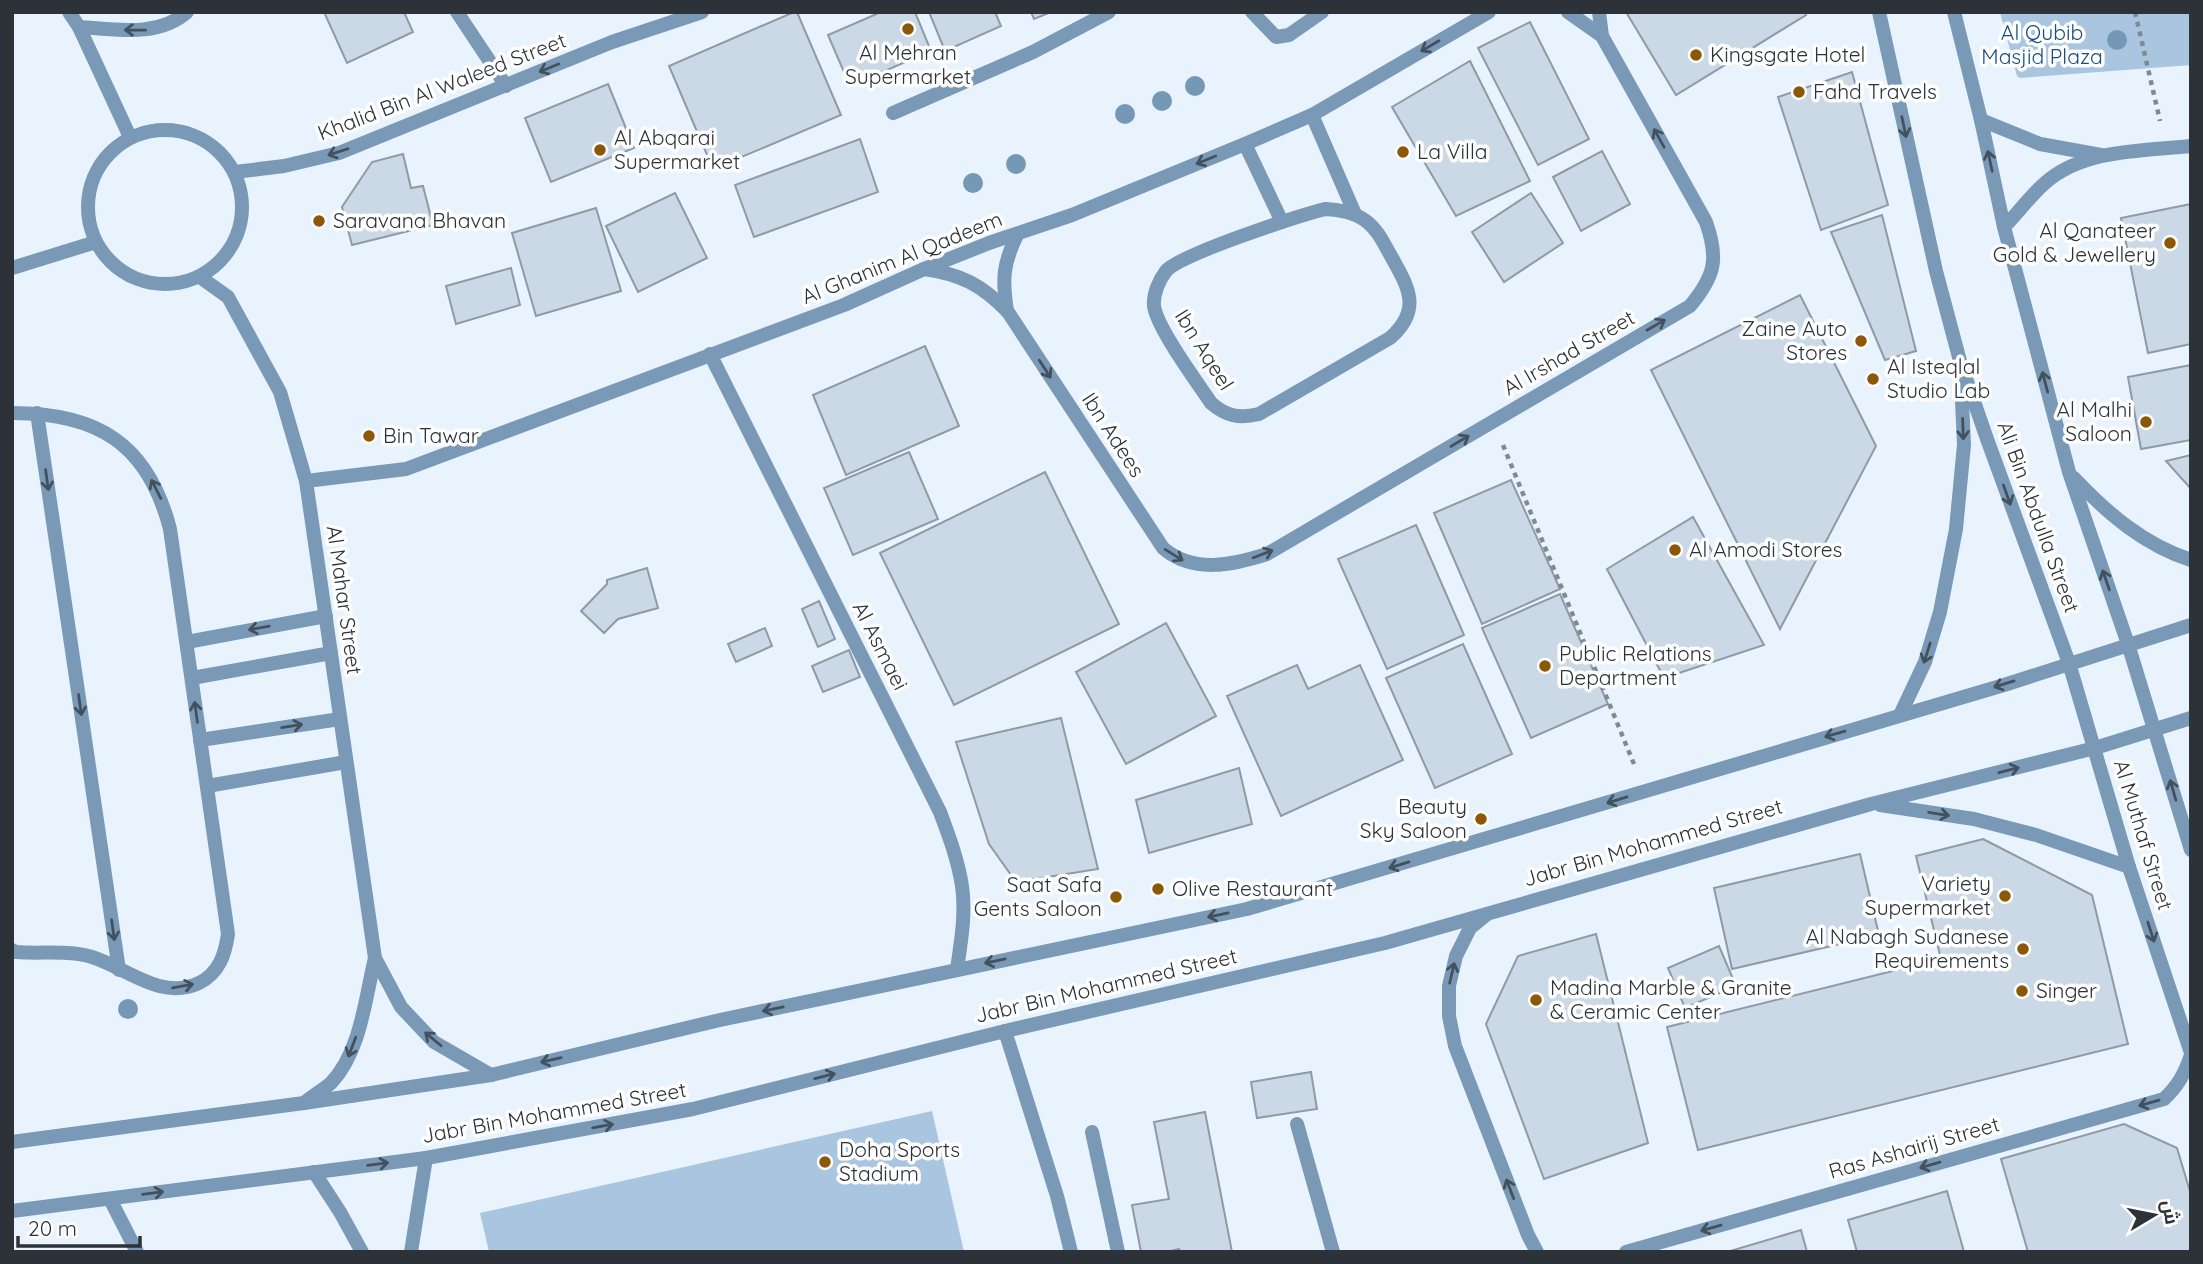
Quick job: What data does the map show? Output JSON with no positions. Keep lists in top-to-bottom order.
{
  "streets": {
    "street": [
      "Khalid Bin Al Waleed Street",
      "Al Ghanim Al Qadeem",
      "Ibn Aqeel",
      "Al Irshad Street",
      "Ibn Adees",
      "Ali Bin Abdulla Street",
      "Al Mahar Street",
      "Al Asmaei",
      "Al Muthaf Street",
      "Jabr Bin Mohammed Street",
      "Ras Ashairij Street"
    ]
  },
  "crossings": [
    ["Khalid Bin Al Waleed Street", "Al Mahar Street"],
    ["Al Ghanim Al Qadeem", "Ibn Adees"],
    ["Al Ghanim Al Qadeem", "Al Mahar Street"],
    ["Al Ghanim Al Qadeem", "Al Asmaei"],
    ["Al Irshad Street", "Ibn Adees"],
    ["Ali Bin Abdulla Street", "Al Muthaf Street"],
    ["Ali Bin Abdulla Street", "Jabr Bin Mohammed Street"],
    ["Al Mahar Street", "Jabr Bin Mohammed Street"],
    ["Al Asmaei", "Jabr Bin Mohammed Street"],
    ["Al Muthaf Street", "Jabr Bin Mohammed Street"],
    ["Al Muthaf Street", "Ras Ashairij Street"]
  ],
  "one_way": [
    "Khalid Bin Al Waleed Street",
    "Al Ghanim Al Qadeem",
    "Ibn Adees",
    "Ras Ashairij Street"
  ],
  "parks": ["Al Qubib Masjid Plaza"],
  "places": [
    "Al Mehran Supermarket",
    "Kingsgate Hotel",
    "Fahd Travels",
    "Al Abqarai Supermarket",
    "La Villa",
    "Saravana Bhavan",
    "Al Qanateer Gold & Jewellery",
    "Zaine Auto Stores",
    "Al Isteqlal Studio Lab",
    "Al Malhi Saloon",
    "Bin Tawar",
    "Al Amodi Stores",
    "Public Relations Department",
    "Beauty Sky Saloon",
    "Olive Restaurant",
    "Variety Supermarket",
    "Saat Safa Gents Saloon",
    "Al Nabagh Sudanese Requirements",
    "Singer",
    "Madina Marble & Granite & Ceramic Center",
    "Doha Sports Stadium"
  ],
  "scale_bar": "20 m",
  "north": "right"
}
